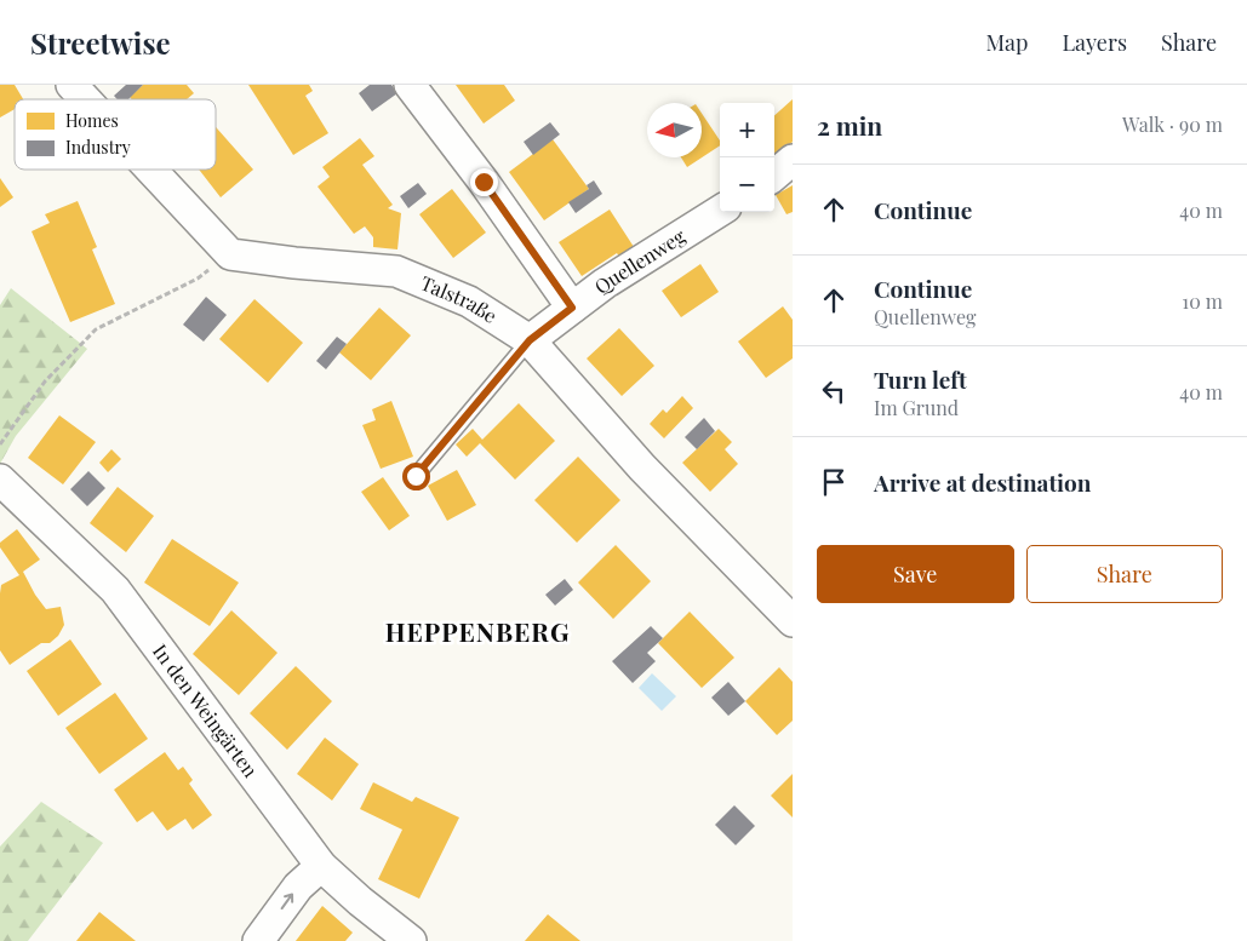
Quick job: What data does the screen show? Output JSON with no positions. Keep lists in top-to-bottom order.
{
  "streets": {
    "street": ["Quellenweg", "Talstraße", "In den Weingärten"]
  },
  "crossings": [
    ["Quellenweg", "Talstraße"]
  ],
  "districts": ["HEPPENBERG"],
  "legend": ["Homes", "Industry"],
  "north": "left",
  "page": {
    "header": "Streetwise",
    "nav": ["Map", "Layers", "Share"],
    "heading": ["2 min", "Walk · 90 m"],
    "map_buttons": ["+", "−"],
    "list": [
      ["Continue", "40 m"],
      ["Continue", "Quellenweg", "10 m"],
      ["Turn left", "Im Grund", "40 m"],
      "Arrive at destination"
    ],
    "buttons": ["Save", "Share"]
  }
}
